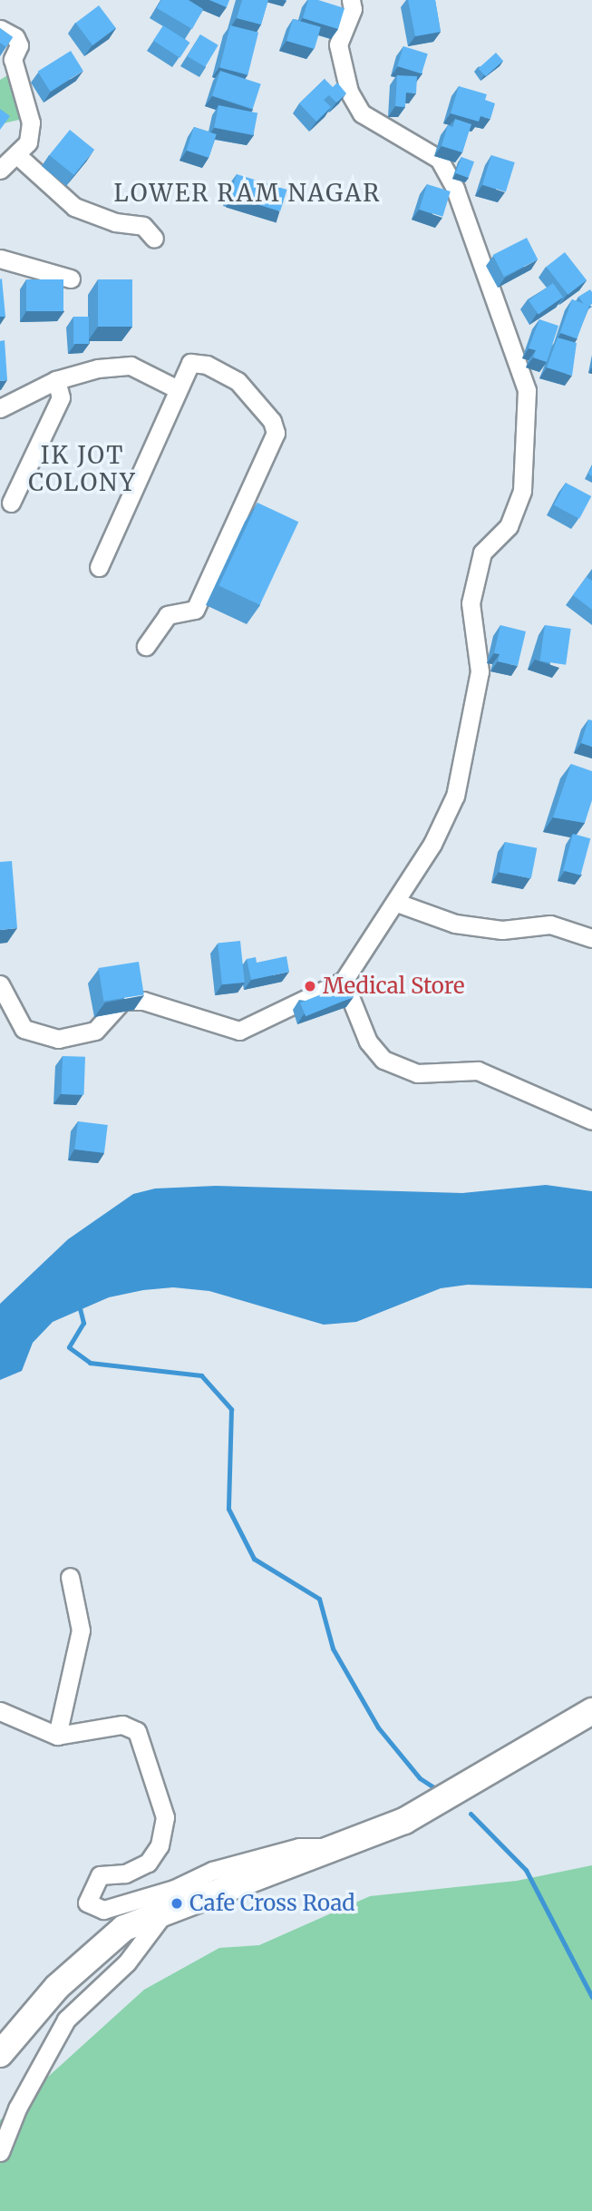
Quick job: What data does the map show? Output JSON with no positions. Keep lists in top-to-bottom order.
{
  "districts": ["LOWER RAM NAGAR", "IK JOT COLONY"],
  "places": ["Medical Store", "Cafe Cross Road"]
}
